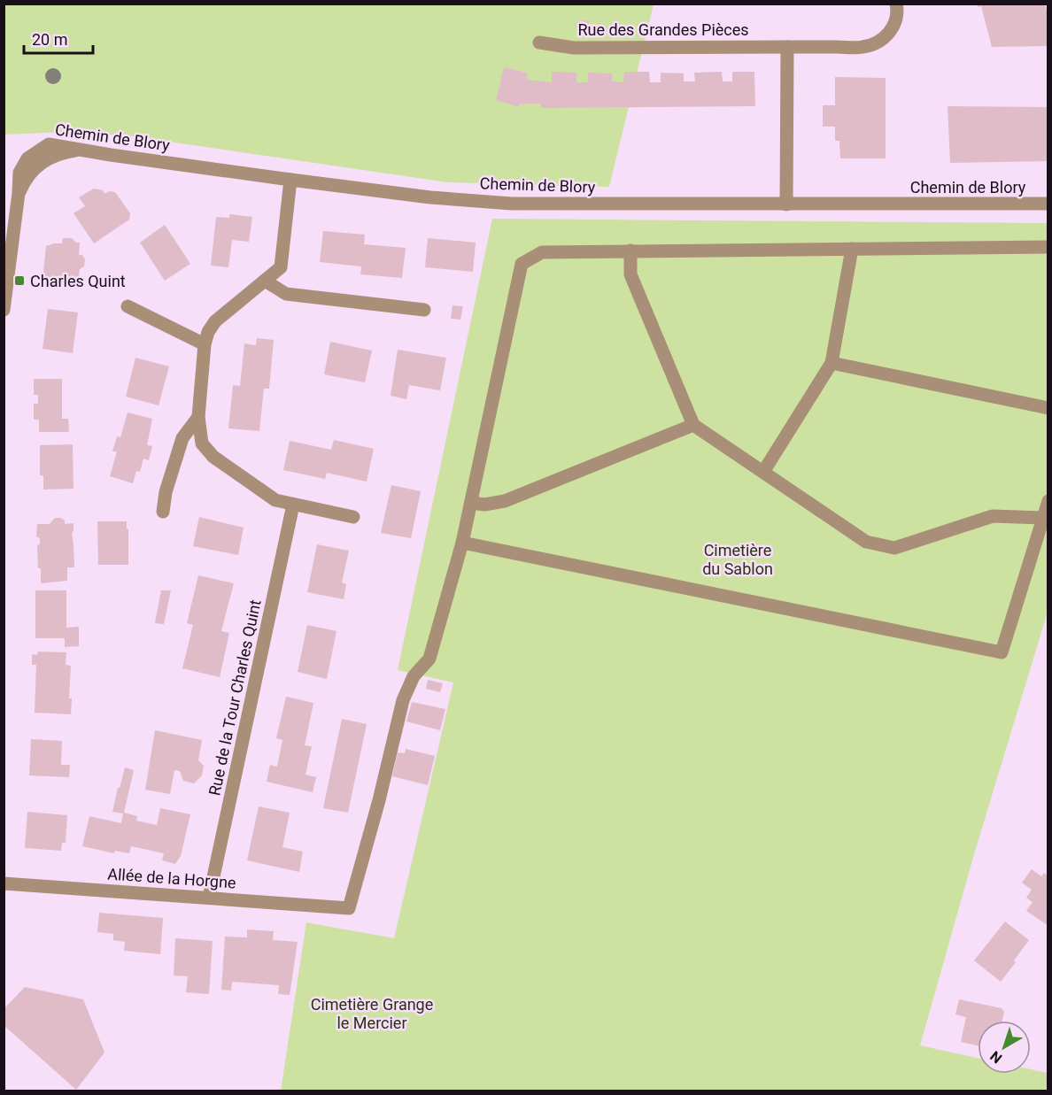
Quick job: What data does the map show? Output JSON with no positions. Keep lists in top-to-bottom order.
{
  "streets": {
    "street": [
      "Rue des Grandes Pièces",
      "Chemin de Blory",
      "Rue de la Tour Charles Quint",
      "Allée de la Horgne"
    ]
  },
  "crossings": [
    ["Rue de la Tour Charles Quint", "Allée de la Horgne"]
  ],
  "parks": ["Cimetière du Sablon", "Cimetière Grange le Mercier"],
  "places": {
    "transit": ["Charles Quint"]
  },
  "scale_bar": "20 m",
  "north": "bottom left"
}
